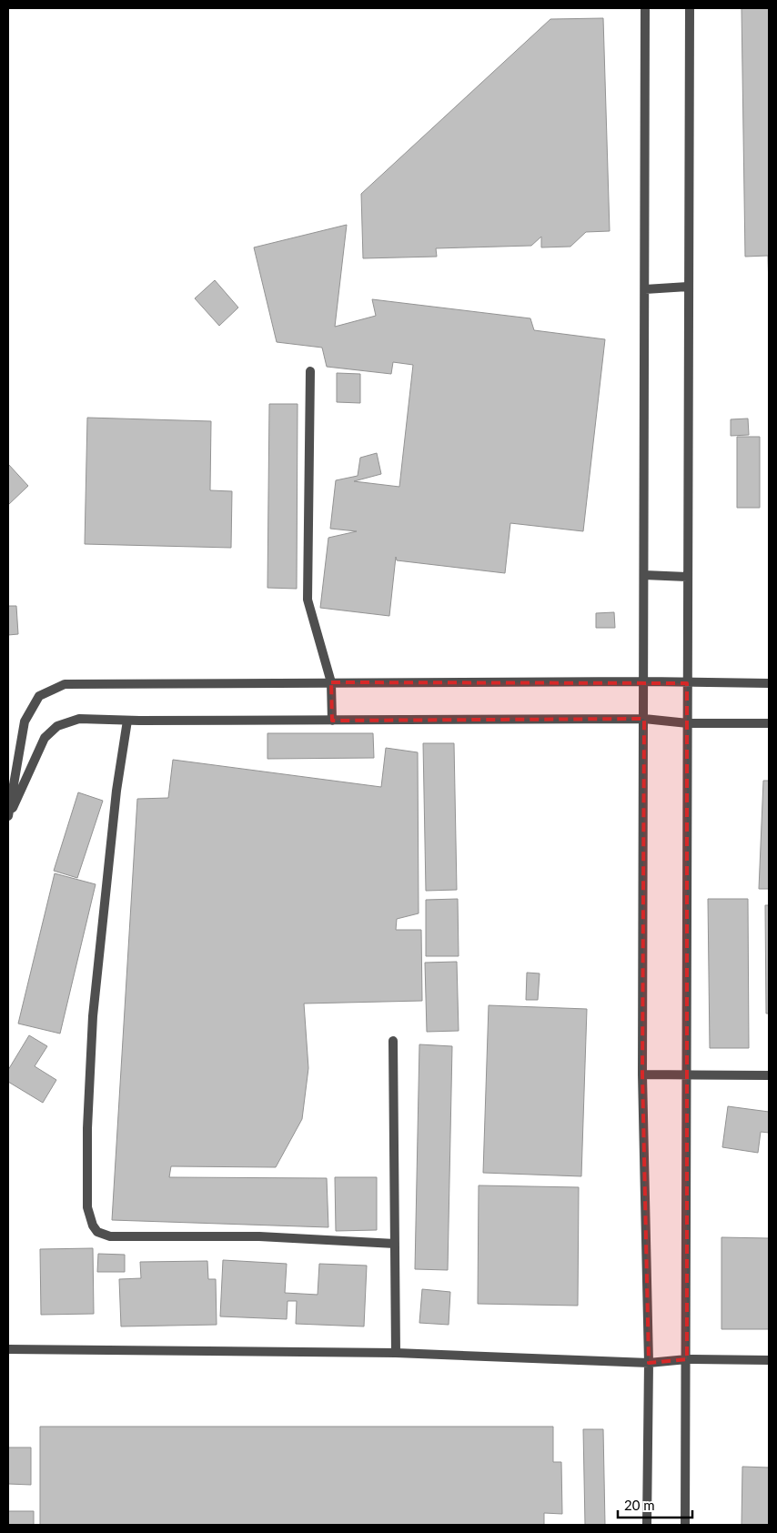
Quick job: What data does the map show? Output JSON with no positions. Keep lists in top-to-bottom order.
{
  "scale_bar": "20 m"
}
